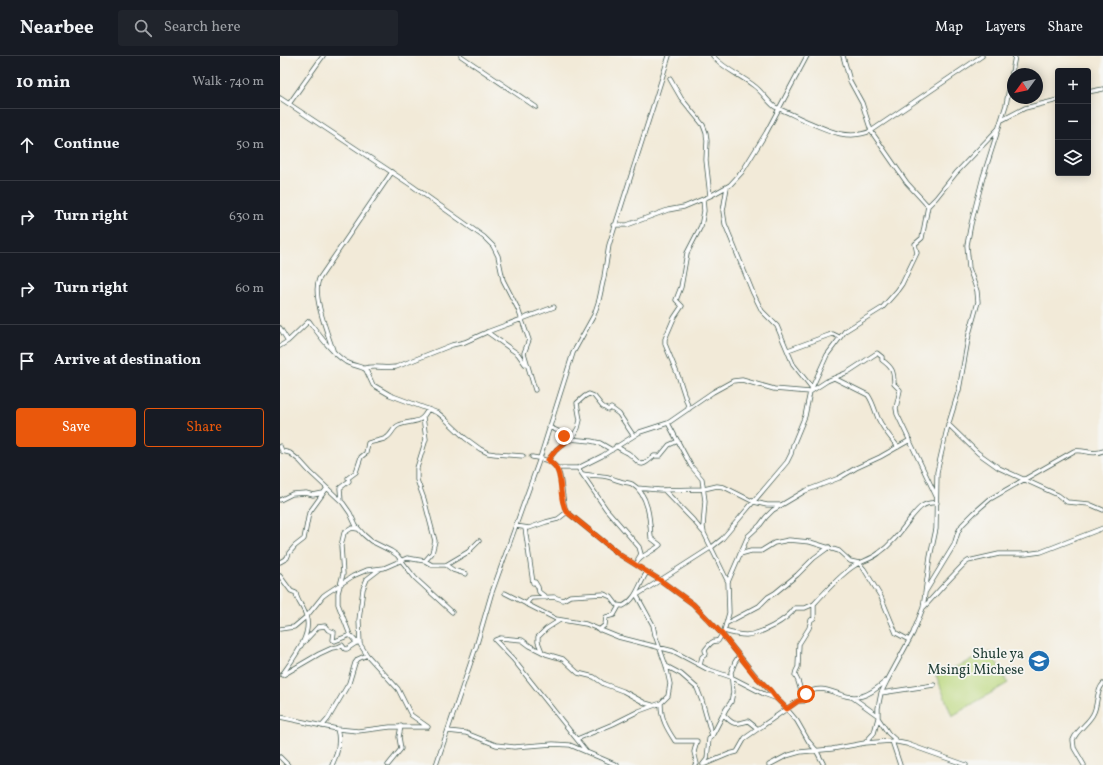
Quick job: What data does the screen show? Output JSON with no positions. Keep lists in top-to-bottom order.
{
  "places": {
    "school or university": ["Shule ya Msingi Michese"]
  },
  "north": "bottom left",
  "page": {
    "header": "Nearbee",
    "search": "Search here",
    "nav": ["Map", "Layers", "Share"],
    "heading": ["10 min", "Walk · 740 m"],
    "map_buttons": ["+", "−"],
    "list": [
      ["Continue", "50 m"],
      ["Turn right", "630 m"],
      ["Turn right", "60 m"],
      "Arrive at destination"
    ],
    "buttons": ["Save", "Share"]
  }
}
